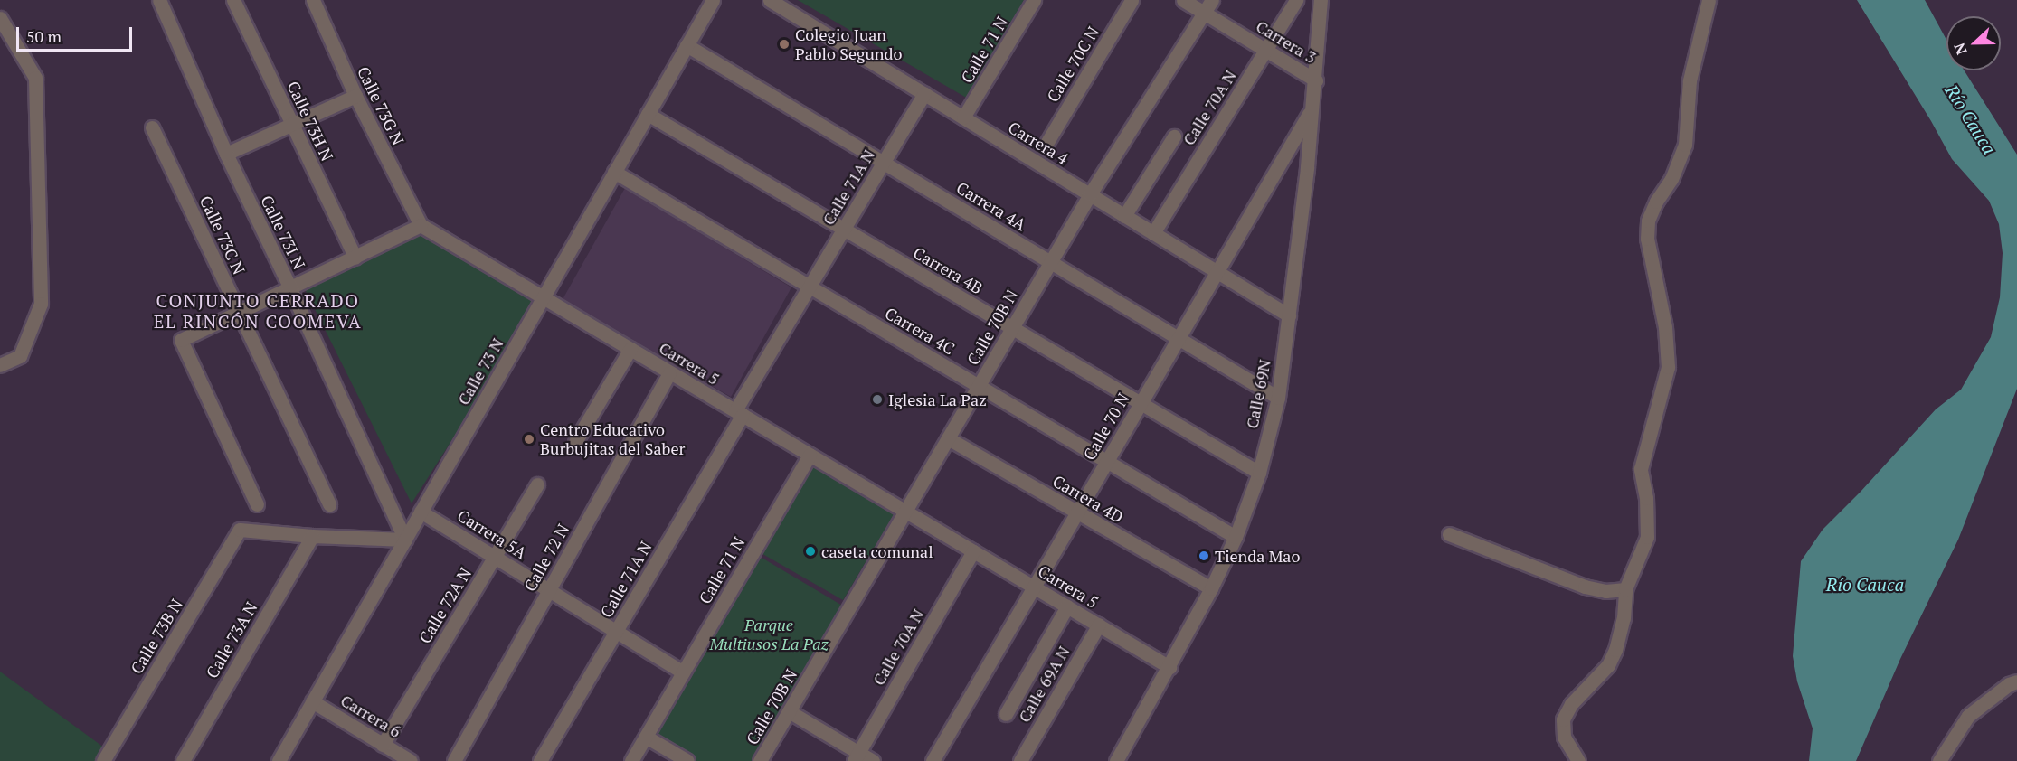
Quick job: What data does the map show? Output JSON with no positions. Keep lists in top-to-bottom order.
{
  "streets": {
    "street": [
      "Carrera 3",
      "Calle 71 N",
      "Calle 70C N",
      "Calle 73G N",
      "Calle 70A N",
      "Calle 73H N",
      "Carrera 4",
      "Calle 71A N",
      "Carrera 4A",
      "Calle 73I N",
      "Calle 73C N",
      "Carrera 4B",
      "Calle 70B N",
      "Carrera 4C",
      "Carrera 5",
      "Calle 73 N",
      "Calle 69N",
      "Calle 70 N",
      "Carrera 4D",
      "Carrera 5A",
      "Calle 72 N",
      "Calle 72A N",
      "Calle 73B N",
      "Calle 73A N",
      "Calle 69A N",
      "Carrera 6"
    ]
  },
  "crossings": [
    ["Carrera 3", "Calle 70A N"],
    ["Carrera 3", "Calle 70B N"],
    ["Carrera 3", "Calle 69N"],
    ["Calle 71 N", "Carrera 4"],
    ["Calle 71 N", "Carrera 5"],
    ["Calle 71 N", "Carrera 5A"],
    ["Calle 73G N", "Carrera 5"],
    ["Calle 70A N", "Carrera 4"],
    ["Calle 70A N", "Carrera 5"],
    ["Carrera 4", "Calle 71A N"],
    ["Carrera 4", "Calle 70B N"],
    ["Carrera 4", "Calle 69N"],
    ["Carrera 4", "Calle 70 N"],
    ["Calle 71A N", "Carrera 4A"],
    ["Calle 71A N", "Carrera 4B"],
    ["Calle 71A N", "Carrera 4C"],
    ["Calle 71A N", "Carrera 5"],
    ["Calle 71A N", "Carrera 5A"],
    ["Carrera 4A", "Calle 70B N"],
    ["Carrera 4A", "Calle 73 N"],
    ["Carrera 4A", "Calle 69N"],
    ["Carrera 4A", "Calle 70 N"],
    ["Calle 73I N", "Calle 73 N"],
    ["Carrera 4B", "Calle 70B N"],
    ["Carrera 4B", "Calle 73 N"],
    ["Carrera 4B", "Calle 69N"],
    ["Carrera 4B", "Calle 70 N"],
    ["Calle 70B N", "Carrera 4C"],
    ["Calle 70B N", "Carrera 5"],
    ["Calle 70B N", "Carrera 4D"],
    ["Carrera 4C", "Calle 73 N"],
    ["Carrera 4C", "Calle 69N"],
    ["Carrera 4C", "Calle 70 N"],
    ["Carrera 5", "Calle 73 N"],
    ["Carrera 5", "Calle 69N"],
    ["Carrera 5", "Calle 70 N"],
    ["Carrera 5", "Calle 72 N"],
    ["Carrera 5", "Calle 69A N"],
    ["Calle 73 N", "Carrera 5A"],
    ["Calle 73 N", "Carrera 6"],
    ["Calle 69N", "Calle 70 N"],
    ["Calle 69N", "Carrera 4D"],
    ["Calle 70 N", "Carrera 4D"],
    ["Carrera 5A", "Calle 72 N"],
    ["Carrera 5A", "Calle 72A N"],
    ["Calle 72A N", "Carrera 6"],
    ["Calle 73B N", "Calle 73A N"]
  ],
  "districts": ["CONJUNTO CERRADO EL RINCÓN COOMEVA"],
  "water": ["Río Cauca"],
  "parks": ["Parque Multiusos La Paz"],
  "places": [
    "Colegio Juan Pablo Segundo",
    "Iglesia La Paz",
    "Centro Educativo Burbujitas del Saber",
    "caseta comunal",
    "Tienda Mao"
  ],
  "scale_bar": "50 m",
  "north": "left"
}
